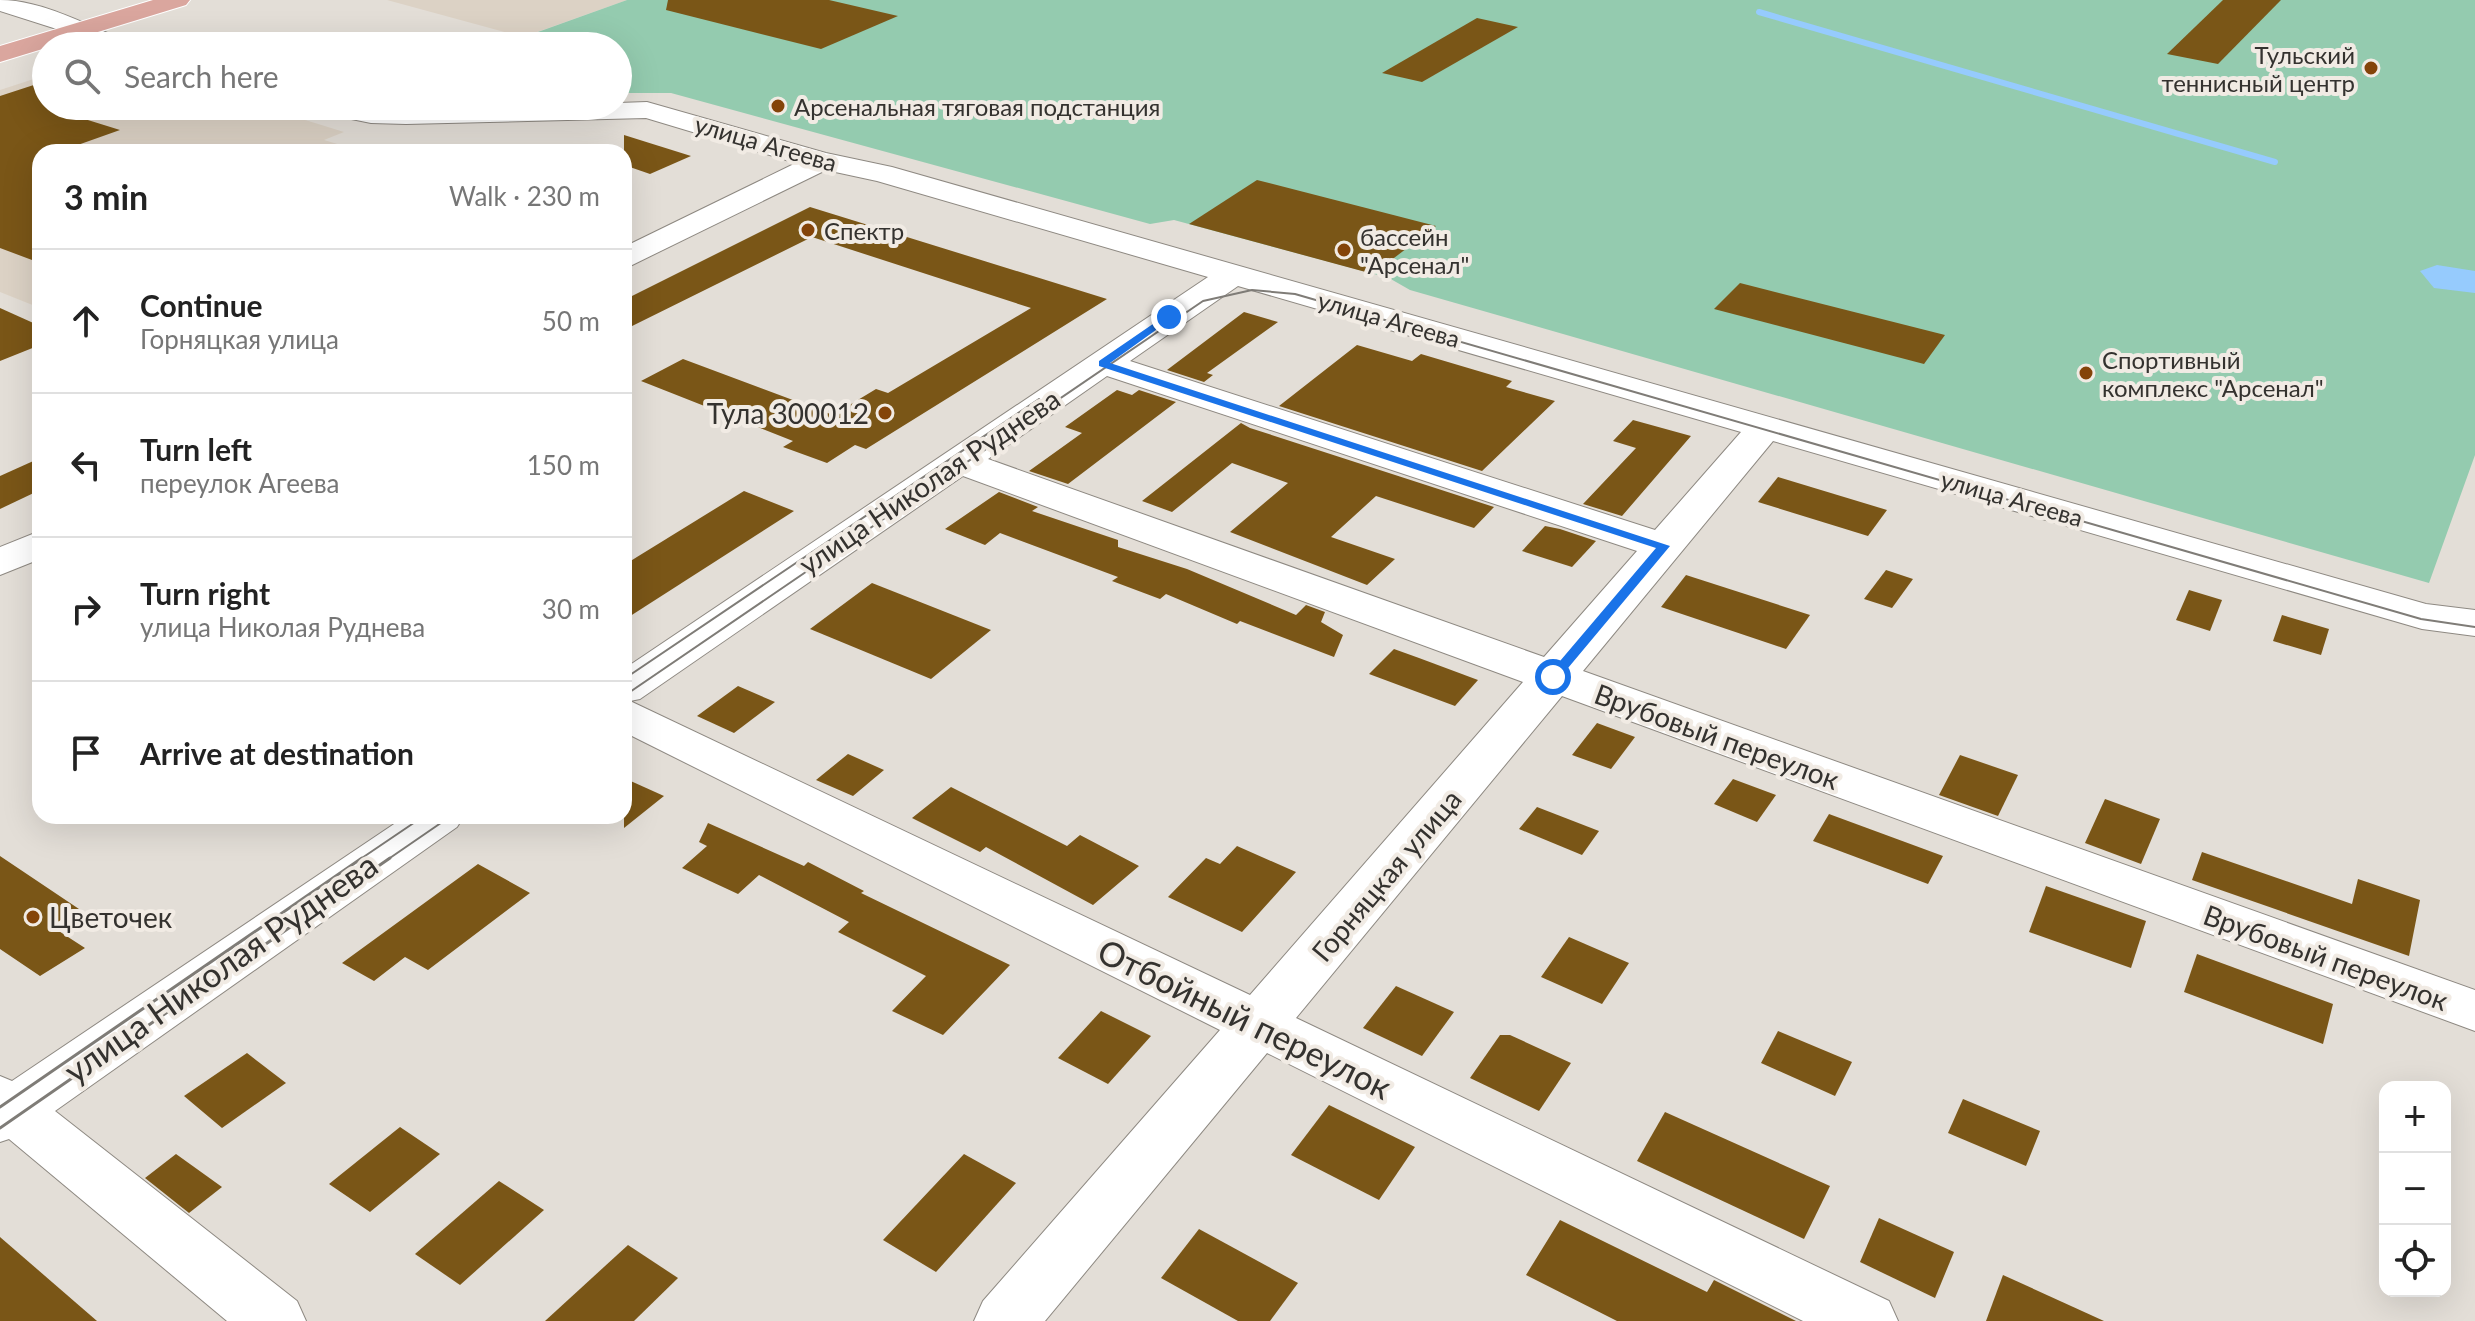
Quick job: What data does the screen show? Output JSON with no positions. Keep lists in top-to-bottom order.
{
  "streets": {
    "street": [
      "улица Агеева",
      "улица Николая Руднева",
      "Врубовый переулок",
      "Горняцкая улица",
      "Отбойный переулок"
    ]
  },
  "crossings": [
    ["улица Агеева", "улица Николая Руднева"],
    ["улица Агеева", "Горняцкая улица"],
    ["улица Николая Руднева", "Врубовый переулок"],
    ["Врубовый переулок", "Горняцкая улица"],
    ["Горняцкая улица", "Отбойный переулок"]
  ],
  "places": [
    "Тульский теннисный центр",
    "Арсенальная тяговая подстанция",
    "Спектр",
    "бассейн \"Арсенал\"",
    "Спортивный комплекс \"Арсенал\"",
    "Тула 300012",
    "Цветочек"
  ],
  "page": {
    "search": "Search here",
    "heading": ["3 min", "Walk · 230 m"],
    "list": [
      ["Continue", "Горняцкая улица", "50 m"],
      ["Turn left", "переулок Агеева", "150 m"],
      ["Turn right", "улица Николая Руднева", "30 m"],
      "Arrive at destination"
    ],
    "map_buttons": ["+", "−"]
  }
}
